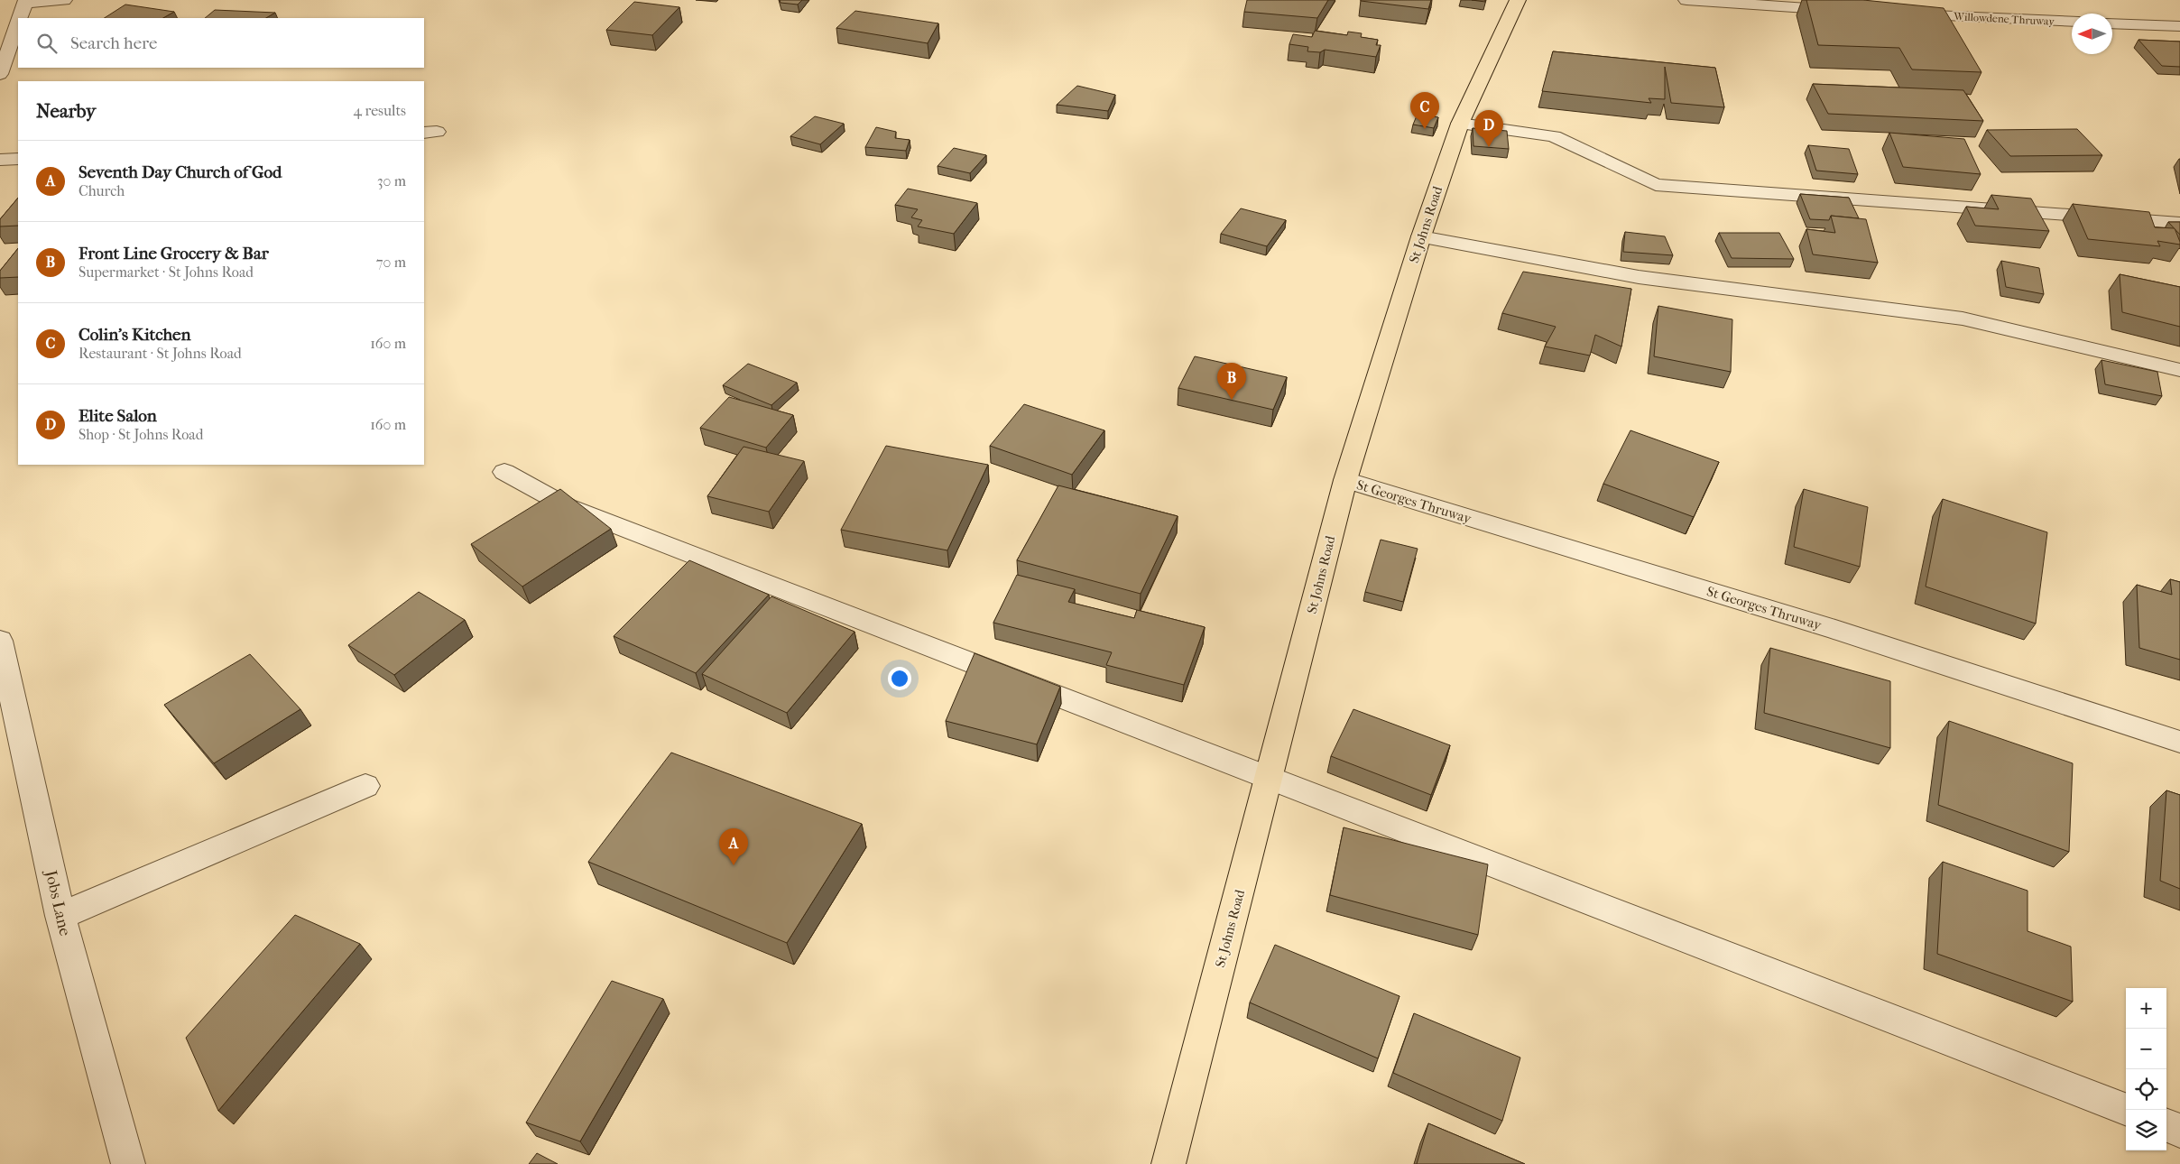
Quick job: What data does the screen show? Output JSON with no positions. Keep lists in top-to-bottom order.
{
  "streets": {
    "main road": ["St Johns Road"],
    "street": ["Willowdene Thruway", "St Georges Thruway", "Jobs Lane"]
  },
  "crossings": [
    ["St Johns Road", "St Georges Thruway"]
  ],
  "north": "left",
  "page": {
    "search": "Search here",
    "heading": ["Nearby", "4 results"],
    "pins": [
      "C",
      "D",
      "B",
      "A"
    ],
    "list": [
      {
        "mark": "A",
        "name": "Seventh Day Church of God",
        "note": "Church",
        "value": "30 m"
      },
      {
        "mark": "B",
        "name": "Front Line Grocery & Bar",
        "note": "Supermarket · St Johns Road",
        "value": "70 m"
      },
      {
        "mark": "C",
        "name": "Colin's Kitchen",
        "note": "Restaurant · St Johns Road",
        "value": "160 m"
      },
      {
        "mark": "D",
        "name": "Elite Salon",
        "note": "Shop · St Johns Road",
        "value": "160 m"
      }
    ],
    "map_buttons": ["+", "−"]
  }
}
